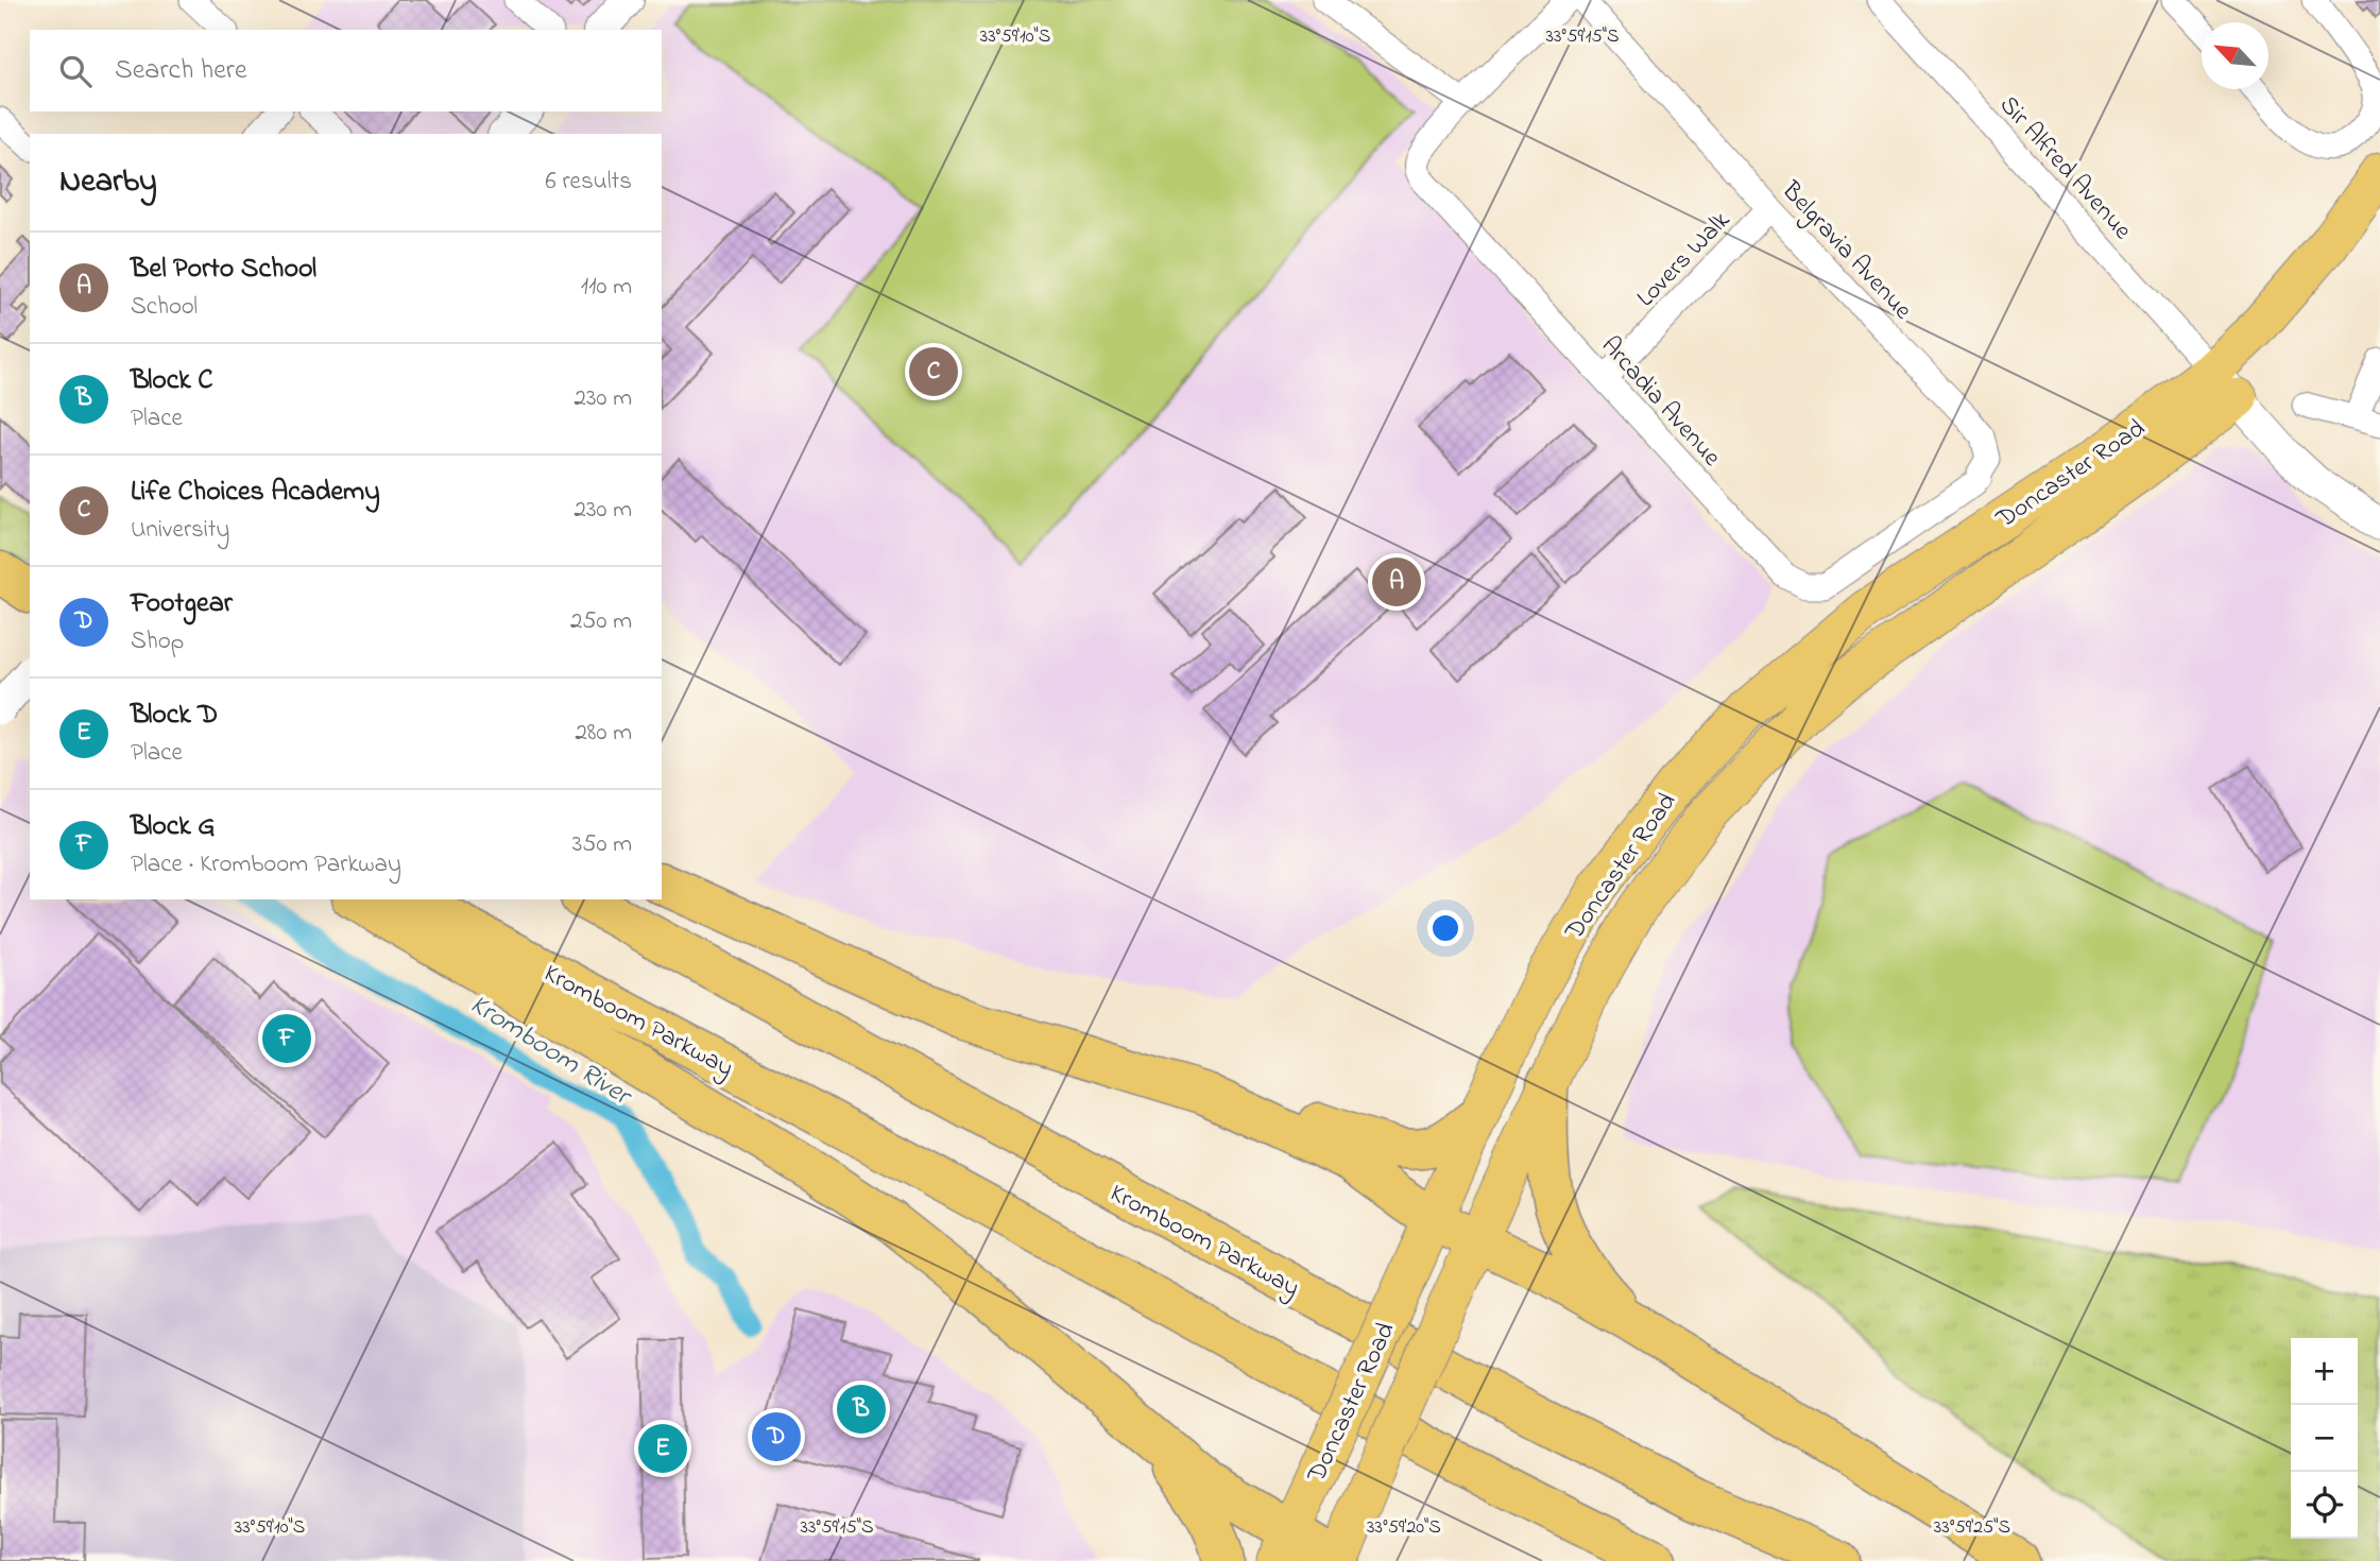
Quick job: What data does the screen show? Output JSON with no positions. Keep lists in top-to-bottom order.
{
  "streets": {
    "highway": ["Kromboom Parkway"],
    "main road": ["Doncaster Road"],
    "street": [
      "Sir Alfred Avenue",
      "Belgravia Avenue",
      "Lovers Walk",
      "Arcadia Avenue"
    ]
  },
  "crossings": [
    ["Sir Alfred Avenue", "Doncaster Road"],
    ["Belgravia Avenue", "Lovers Walk"],
    ["Belgravia Avenue", "Arcadia Avenue"],
    ["Lovers Walk", "Arcadia Avenue"]
  ],
  "water": ["Kromboom River"],
  "north": "top left",
  "page": {
    "search": "Search here",
    "heading": ["Nearby", "6 results"],
    "list": [
      {
        "mark": "A",
        "name": "Bel Porto School",
        "note": "School",
        "value": "110 m"
      },
      {
        "mark": "B",
        "name": "Block C",
        "note": "Place",
        "value": "230 m"
      },
      {
        "mark": "C",
        "name": "Life Choices Academy",
        "note": "University",
        "value": "230 m"
      },
      {
        "mark": "D",
        "name": "Footgear",
        "note": "Shop",
        "value": "250 m"
      },
      {
        "mark": "E",
        "name": "Block D",
        "note": "Place",
        "value": "280 m"
      },
      {
        "mark": "F",
        "name": "Block G",
        "note": "Place · Kromboom Parkway",
        "value": "350 m"
      }
    ],
    "pins": [
      "C",
      "A",
      "F",
      "B",
      "D",
      "E"
    ],
    "map_buttons": ["+", "−"]
  },
  "coordinates": [
    "33°59'10\"S",
    "33°59'15\"S",
    "33°59'20\"S",
    "33°59'25\"S"
  ]
}
